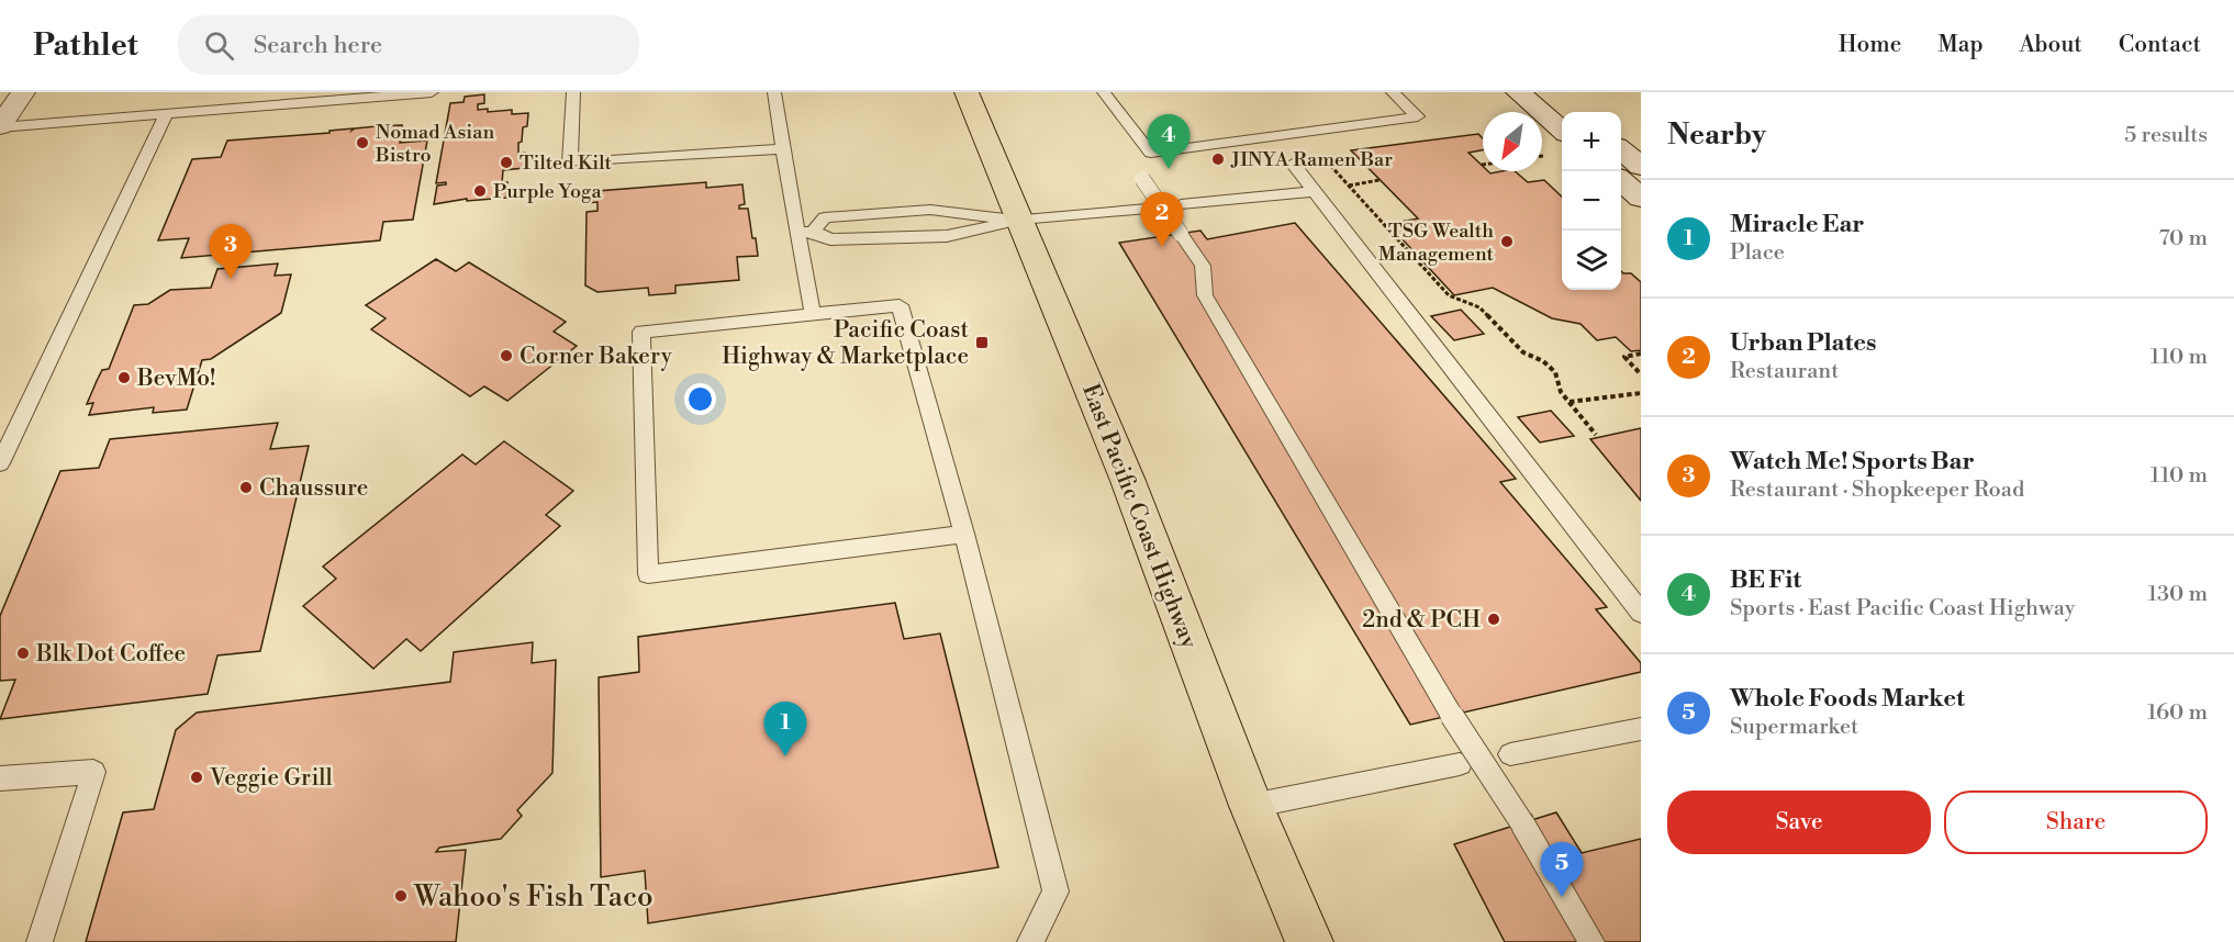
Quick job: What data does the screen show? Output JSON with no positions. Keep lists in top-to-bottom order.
{
  "streets": {
    "highway": ["East Pacific Coast Highway"]
  },
  "places": {
    "other": [
      "Nomad Asian Bistro",
      "JINYA Ramen Bar",
      "Tilted Kilt",
      "Purple Yoga",
      "TSG Wealth Management",
      "Corner Bakery",
      "BevMo!",
      "Chaussure",
      "2nd & PCH",
      "Blk Dot Coffee",
      "Veggie Grill",
      "Wahoo's Fish Taco"
    ],
    "transit": ["Pacific Coast Highway & Marketplace"]
  },
  "north": "bottom left",
  "page": {
    "header": "Pathlet",
    "search": "Search here",
    "nav": [
      "Home",
      "Map",
      "About",
      "Contact"
    ],
    "heading": ["Nearby", "5 results"],
    "map_buttons": ["+", "−"],
    "pins": [
      "4",
      "2",
      "3",
      "1",
      "5"
    ],
    "list": [
      {
        "mark": "1",
        "name": "Miracle Ear",
        "note": "Place",
        "value": "70 m"
      },
      {
        "mark": "2",
        "name": "Urban Plates",
        "note": "Restaurant",
        "value": "110 m"
      },
      {
        "mark": "3",
        "name": "Watch Me! Sports Bar",
        "note": "Restaurant · Shopkeeper Road",
        "value": "110 m"
      },
      {
        "mark": "4",
        "name": "BE Fit",
        "note": "Sports · East Pacific Coast Highway",
        "value": "130 m"
      },
      {
        "mark": "5",
        "name": "Whole Foods Market",
        "note": "Supermarket",
        "value": "160 m"
      }
    ],
    "buttons": ["Save", "Share"]
  }
}
